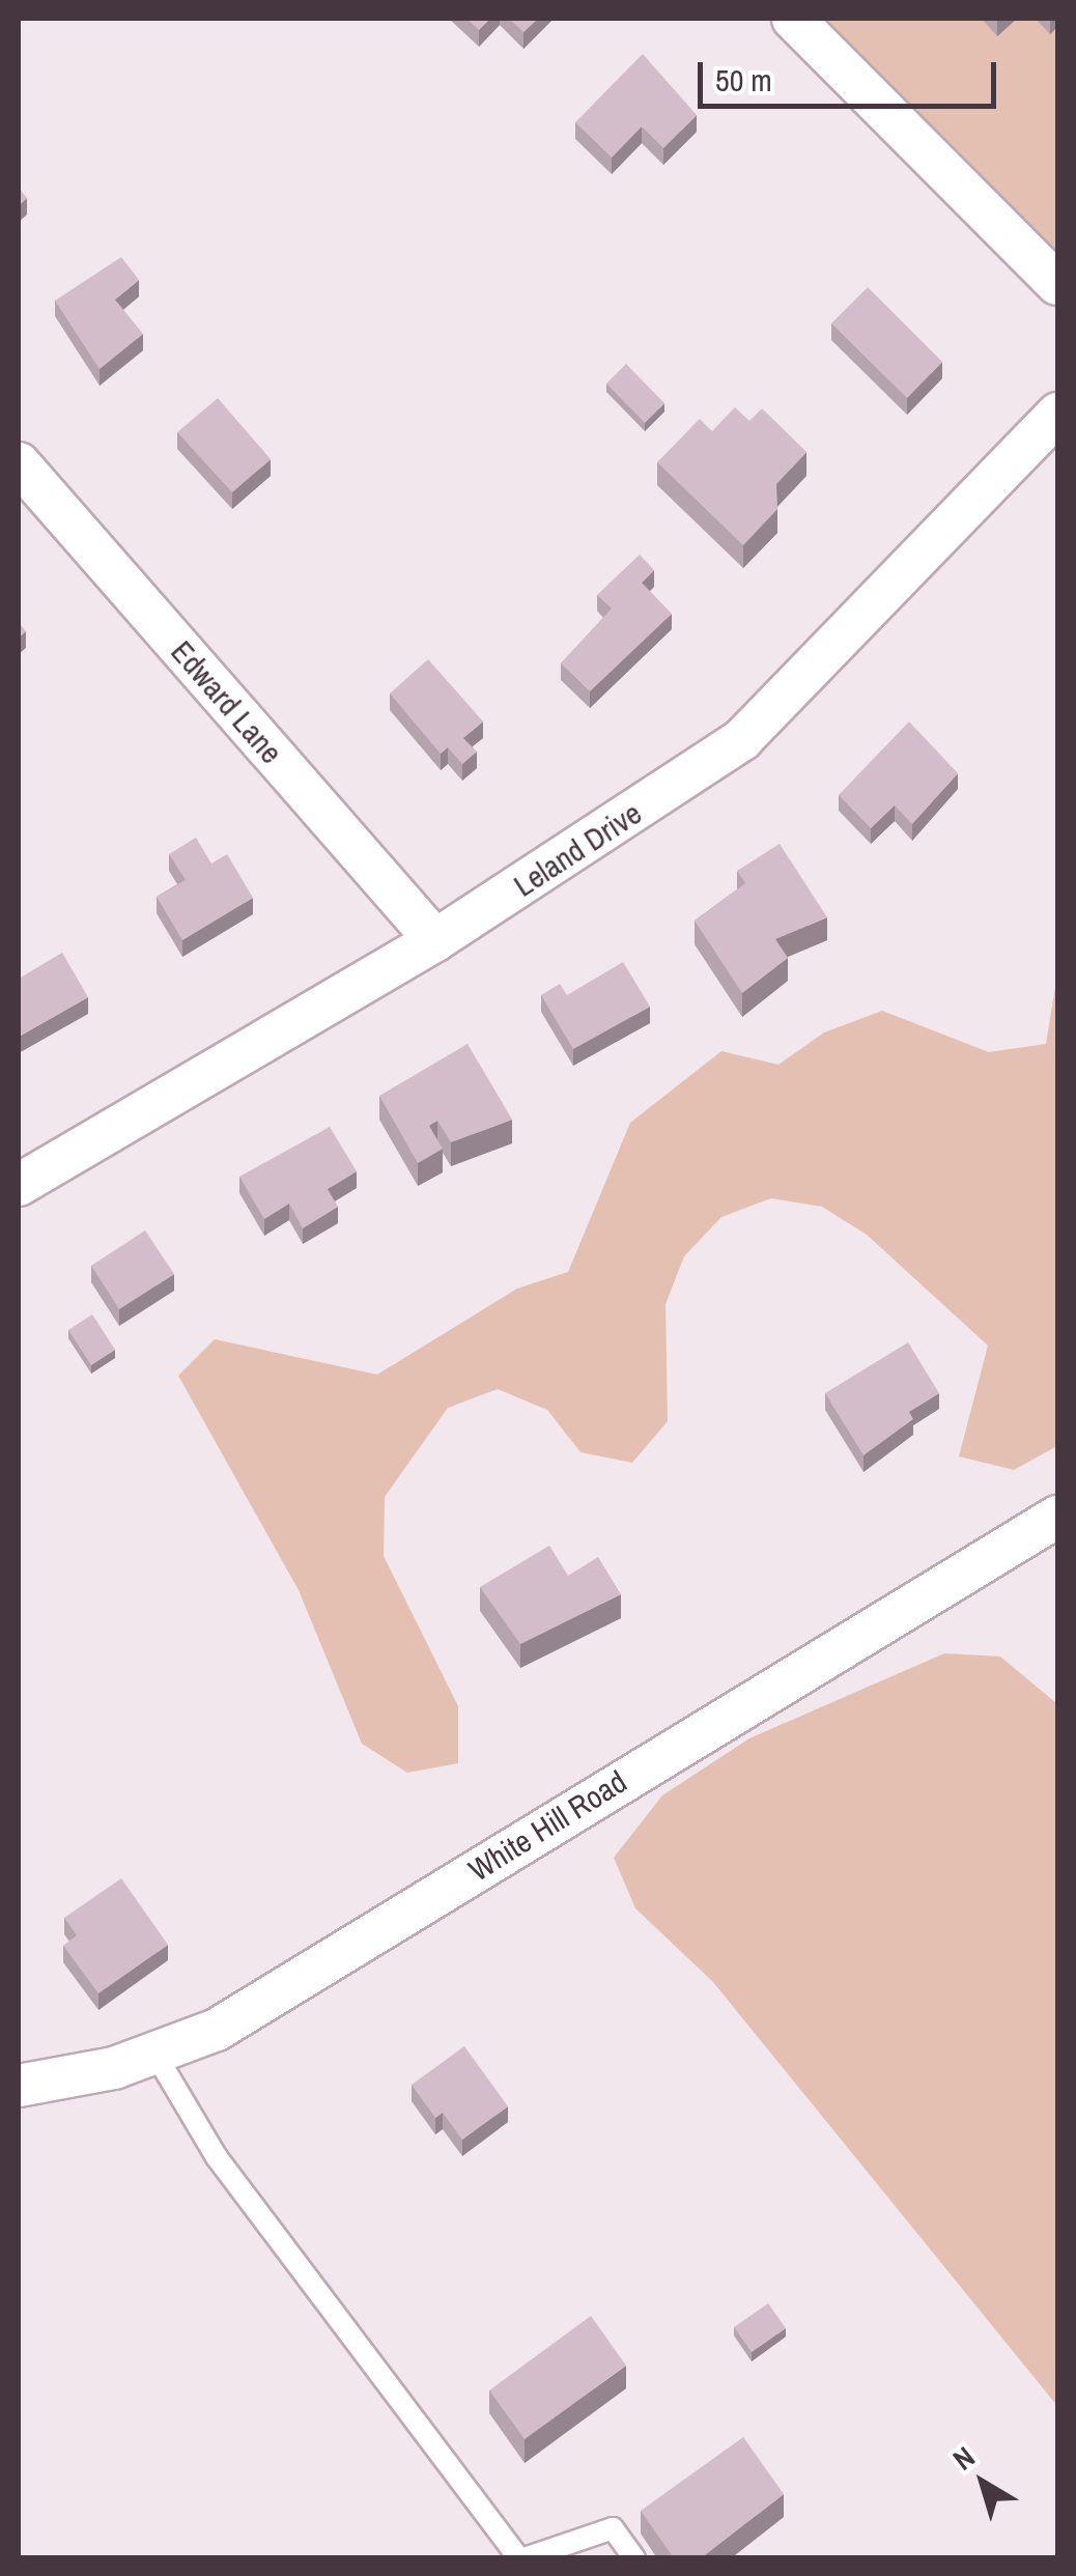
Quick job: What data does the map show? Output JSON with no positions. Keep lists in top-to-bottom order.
{
  "streets": {
    "street": ["Edward Lane", "Leland Drive", "White Hill Road"]
  },
  "crossings": [
    ["Edward Lane", "Leland Drive"]
  ],
  "scale_bar": "50 m",
  "north": "top left"
}
